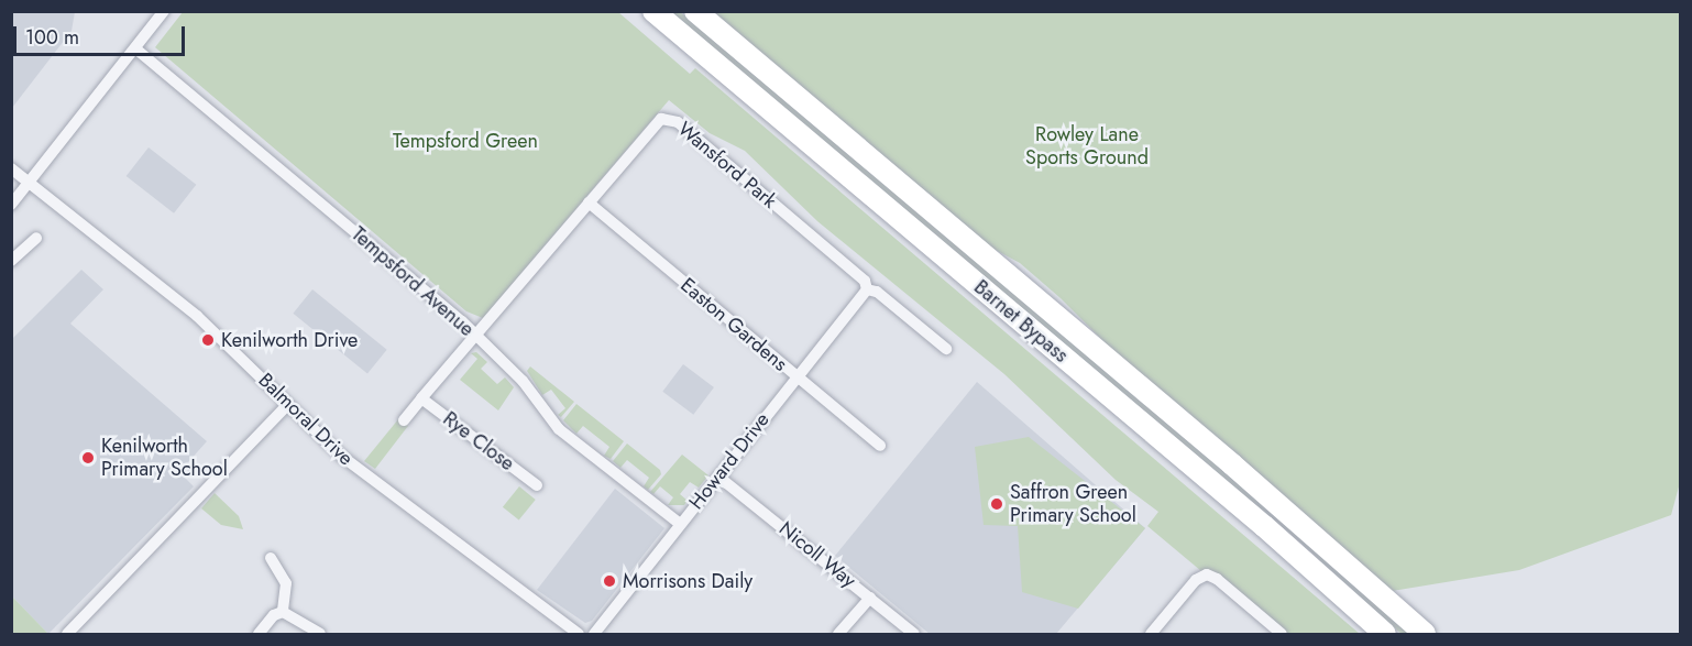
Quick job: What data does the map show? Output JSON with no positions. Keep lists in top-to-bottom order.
{
  "streets": {
    "highway": ["Barnet Bypass"],
    "street": [
      "Wansford Park",
      "Tempsford Avenue",
      "Easton Gardens",
      "Balmoral Drive",
      "Rye Close",
      "Howard Drive",
      "Nicoll Way"
    ]
  },
  "crossings": [
    ["Wansford Park", "Tempsford Avenue"],
    ["Wansford Park", "Easton Gardens"],
    ["Wansford Park", "Rye Close"],
    ["Wansford Park", "Howard Drive"],
    ["Tempsford Avenue", "Rye Close"],
    ["Tempsford Avenue", "Howard Drive"],
    ["Easton Gardens", "Howard Drive"],
    ["Howard Drive", "Nicoll Way"]
  ],
  "parks": ["Rowley Lane Sports Ground", "Tempsford Green"],
  "places": [
    "Kenilworth Drive",
    "Kenilworth Primary School",
    "Saffron Green Primary School",
    "Morrisons Daily"
  ],
  "scale_bar": "100 m"
}
